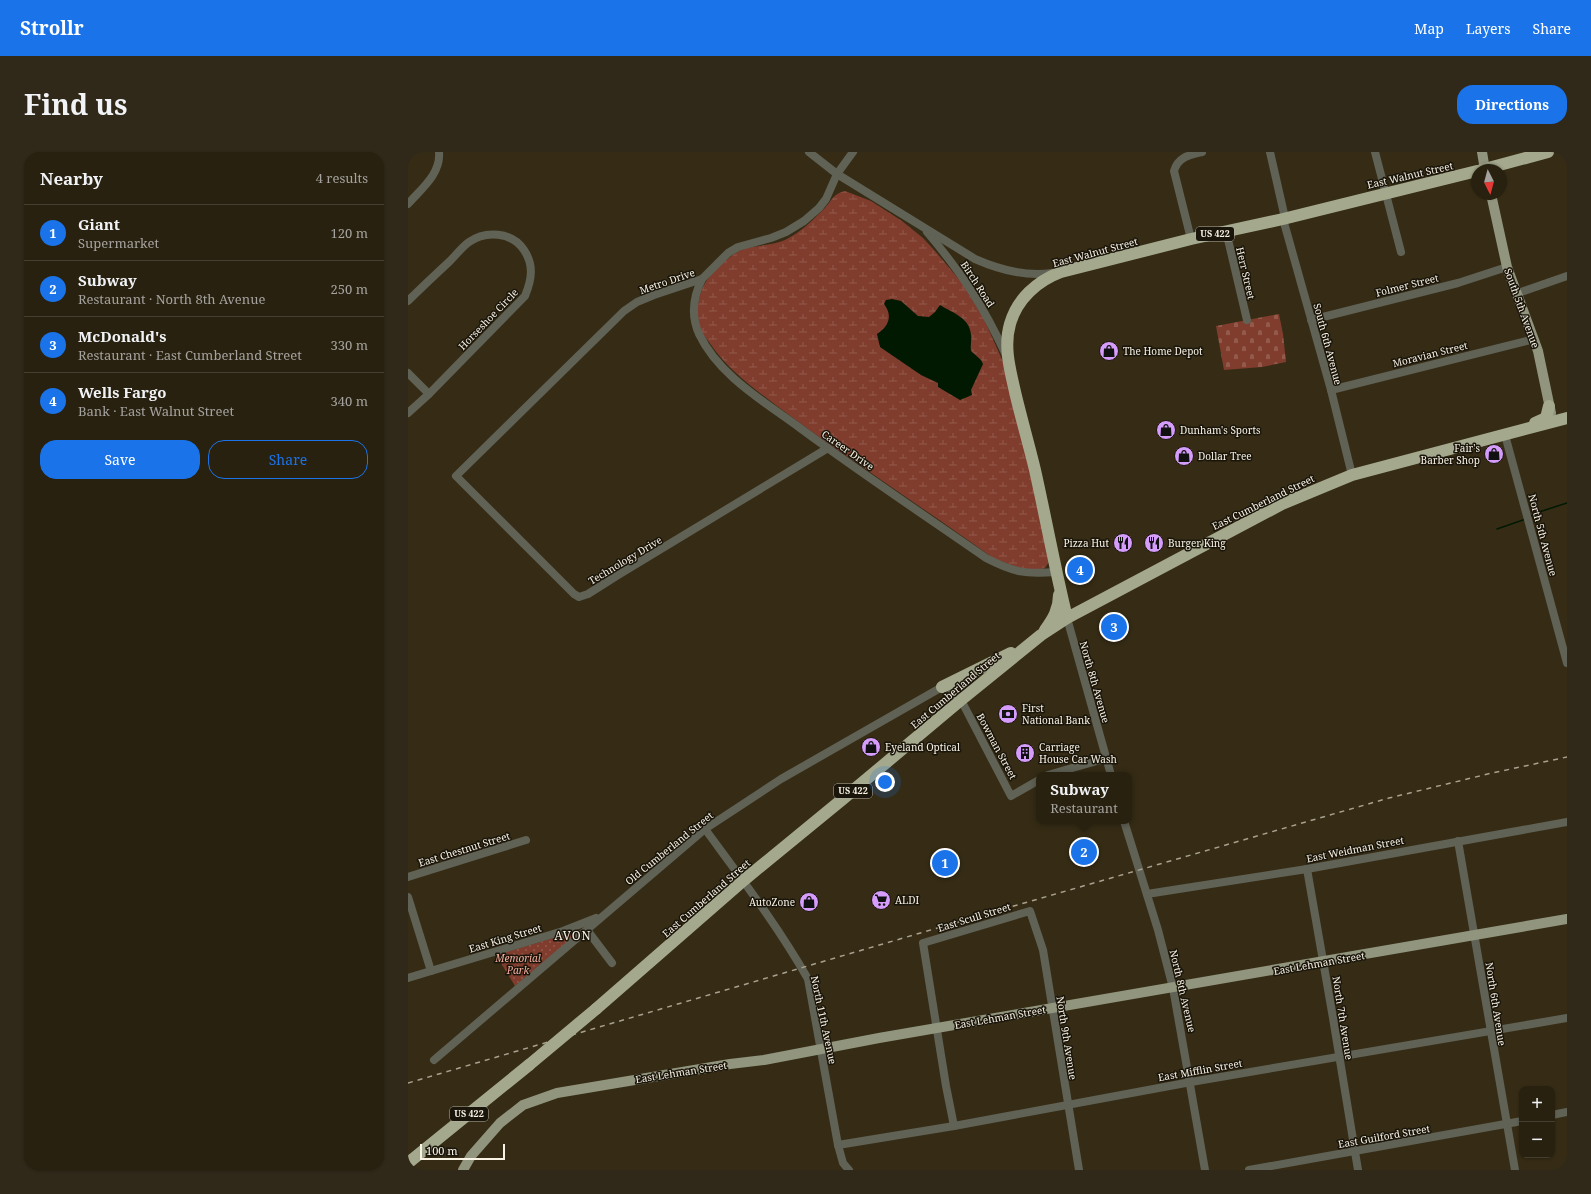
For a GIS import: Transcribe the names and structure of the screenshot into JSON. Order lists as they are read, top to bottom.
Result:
{
  "streets": {
    "highway": ["East Walnut Street", "US 422", "East Cumberland Street"],
    "main road": ["South 5th Avenue", "East Lehman Street"],
    "street": [
      "Herr Street",
      "Metro Drive",
      "Birch Road",
      "Folmer Street",
      "Horseshoe Circle",
      "South 6th Avenue",
      "Moravian Street",
      "Career Drive",
      "North 5th Avenue",
      "Technology Drive",
      "North 8th Avenue",
      "Bowman Street",
      "Old Cumberland Street",
      "East Chestnut Street",
      "East Weidman Street",
      "East Scull Street",
      "East King Street",
      "North 6th Avenue",
      "North 7th Avenue",
      "North 11th Avenue",
      "North 9th Avenue",
      "East Mifflin Street",
      "East Guilford Street"
    ]
  },
  "crossings": [
    ["East Walnut Street", "US 422"],
    ["East Walnut Street", "Herr Street"],
    ["East Walnut Street", "Birch Road"],
    ["East Walnut Street", "South 6th Avenue"],
    ["East Walnut Street", "Career Drive"],
    ["East Walnut Street", "East Cumberland Street"],
    ["East Walnut Street", "North 8th Avenue"],
    ["US 422", "East Cumberland Street"],
    ["Metro Drive", "Birch Road"],
    ["Metro Drive", "Career Drive"],
    ["Metro Drive", "Technology Drive"],
    ["Folmer Street", "South 5th Avenue"],
    ["Folmer Street", "South 6th Avenue"],
    ["South 5th Avenue", "Moravian Street"],
    ["South 5th Avenue", "East Cumberland Street"],
    ["South 6th Avenue", "Moravian Street"],
    ["South 6th Avenue", "East Cumberland Street"],
    ["Career Drive", "Technology Drive"],
    ["East Cumberland Street", "North 5th Avenue"],
    ["East Cumberland Street", "North 8th Avenue"],
    ["East Cumberland Street", "Bowman Street"],
    ["East Cumberland Street", "North 11th Avenue"],
    ["North 8th Avenue", "East Weidman Street"],
    ["North 8th Avenue", "East Lehman Street"],
    ["North 8th Avenue", "East Mifflin Street"],
    ["Old Cumberland Street", "East King Street"],
    ["Old Cumberland Street", "North 11th Avenue"],
    ["East Weidman Street", "North 6th Avenue"],
    ["East Weidman Street", "North 7th Avenue"],
    ["East Scull Street", "East Lehman Street"],
    ["East Scull Street", "North 9th Avenue"],
    ["East Lehman Street", "North 6th Avenue"],
    ["East Lehman Street", "North 7th Avenue"],
    ["East Lehman Street", "North 11th Avenue"],
    ["East Lehman Street", "North 9th Avenue"],
    ["North 6th Avenue", "East Mifflin Street"],
    ["North 6th Avenue", "East Guilford Street"],
    ["North 7th Avenue", "East Mifflin Street"],
    ["North 7th Avenue", "East Guilford Street"],
    ["North 11th Avenue", "East Mifflin Street"],
    ["North 9th Avenue", "East Mifflin Street"]
  ],
  "districts": ["AVON"],
  "parks": ["Memorial Park"],
  "places": {
    "shop": [
      "The Home Depot",
      "Dunham's Sports",
      "Fair's Barber Shop",
      "Dollar Tree",
      "Eyeland Optical",
      "AutoZone"
    ],
    "restaurant": ["Pizza Hut", "Burger King"],
    "bank": ["First National Bank"],
    "building": ["Carriage House Car Wash"],
    "supermarket": ["ALDI"]
  },
  "scale_bar": "100 m",
  "north": "bottom",
  "page": {
    "header": "Strollr",
    "nav": ["Map", "Layers", "Share"],
    "title": "Find us",
    "buttons": [
      "Directions",
      ["Save", "Share"]
    ],
    "heading": ["Nearby", "4 results"],
    "list": [
      {
        "mark": "1",
        "name": "Giant",
        "note": "Supermarket",
        "value": "120 m"
      },
      {
        "mark": "2",
        "name": "Subway",
        "note": "Restaurant · North 8th Avenue",
        "value": "250 m"
      },
      {
        "mark": "3",
        "name": "McDonald's",
        "note": "Restaurant · East Cumberland Street",
        "value": "330 m"
      },
      {
        "mark": "4",
        "name": "Wells Fargo",
        "note": "Bank · East Walnut Street",
        "value": "340 m"
      }
    ],
    "pins": [
      "4",
      "3",
      "2",
      "1"
    ],
    "popup": ["Subway", "Restaurant"],
    "map_buttons": ["+", "−"],
    "scale": "100 m"
  }
}
